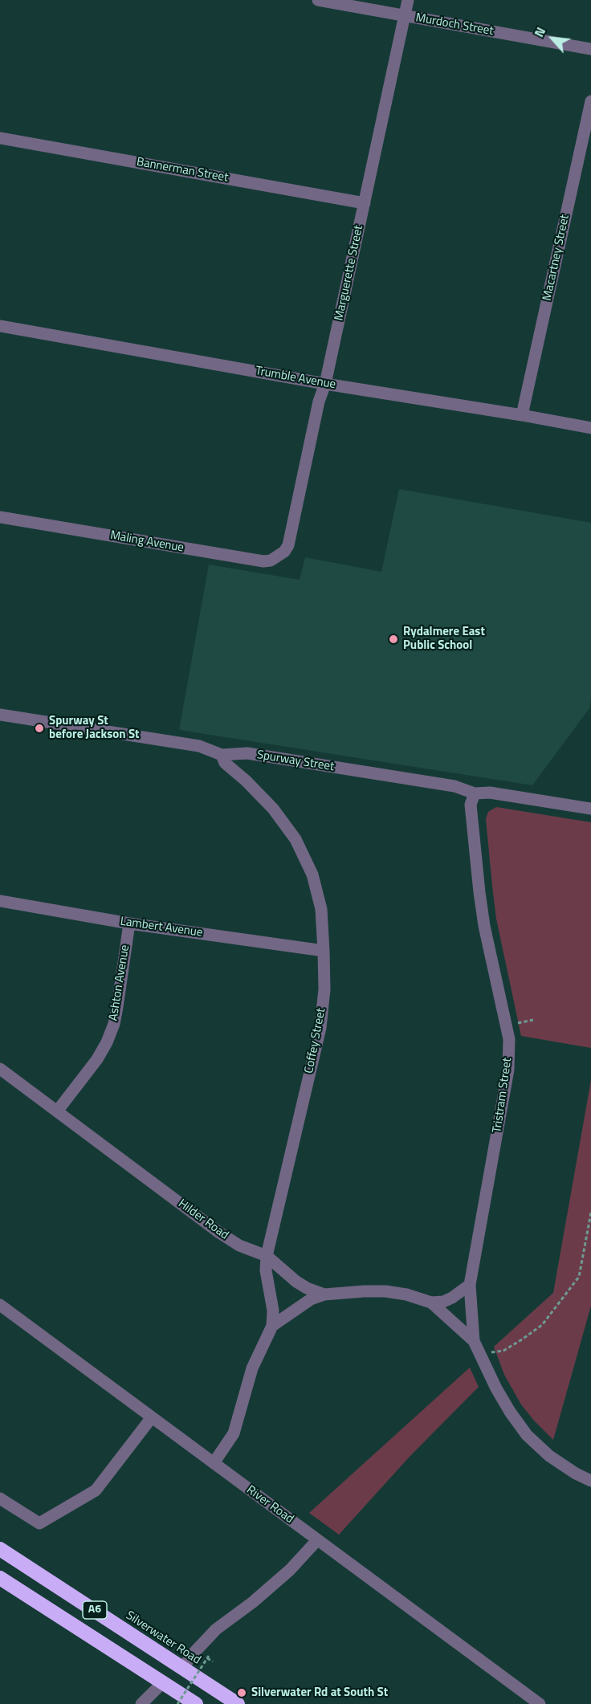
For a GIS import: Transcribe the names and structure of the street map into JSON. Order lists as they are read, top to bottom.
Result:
{
  "streets": {
    "highway": ["A6", "Silverwater Road"],
    "street": [
      "Murdoch Street",
      "Bannerman Street",
      "Macartney Street",
      "Marguerette Street",
      "Trumble Avenue",
      "Maling Avenue",
      "Spurway Street",
      "Lambert Avenue",
      "Ashton Avenue",
      "Coffey Street",
      "Tristram Street",
      "Hilder Road",
      "River Road"
    ]
  },
  "crossings": [
    ["Murdoch Street", "Marguerette Street"],
    ["Bannerman Street", "Marguerette Street"],
    ["Macartney Street", "Trumble Avenue"],
    ["Marguerette Street", "Trumble Avenue"],
    ["Marguerette Street", "Maling Avenue"],
    ["Spurway Street", "Coffey Street"],
    ["Spurway Street", "Tristram Street"],
    ["Lambert Avenue", "Ashton Avenue"],
    ["Lambert Avenue", "Coffey Street"],
    ["Ashton Avenue", "Hilder Road"],
    ["Coffey Street", "Hilder Road"],
    ["Coffey Street", "River Road"],
    ["Tristram Street", "Hilder Road"]
  ],
  "places": ["Rydalmere East Public School", "Spurway St before Jackson St", "Silverwater Rd at South St"],
  "north": "top left"
}
